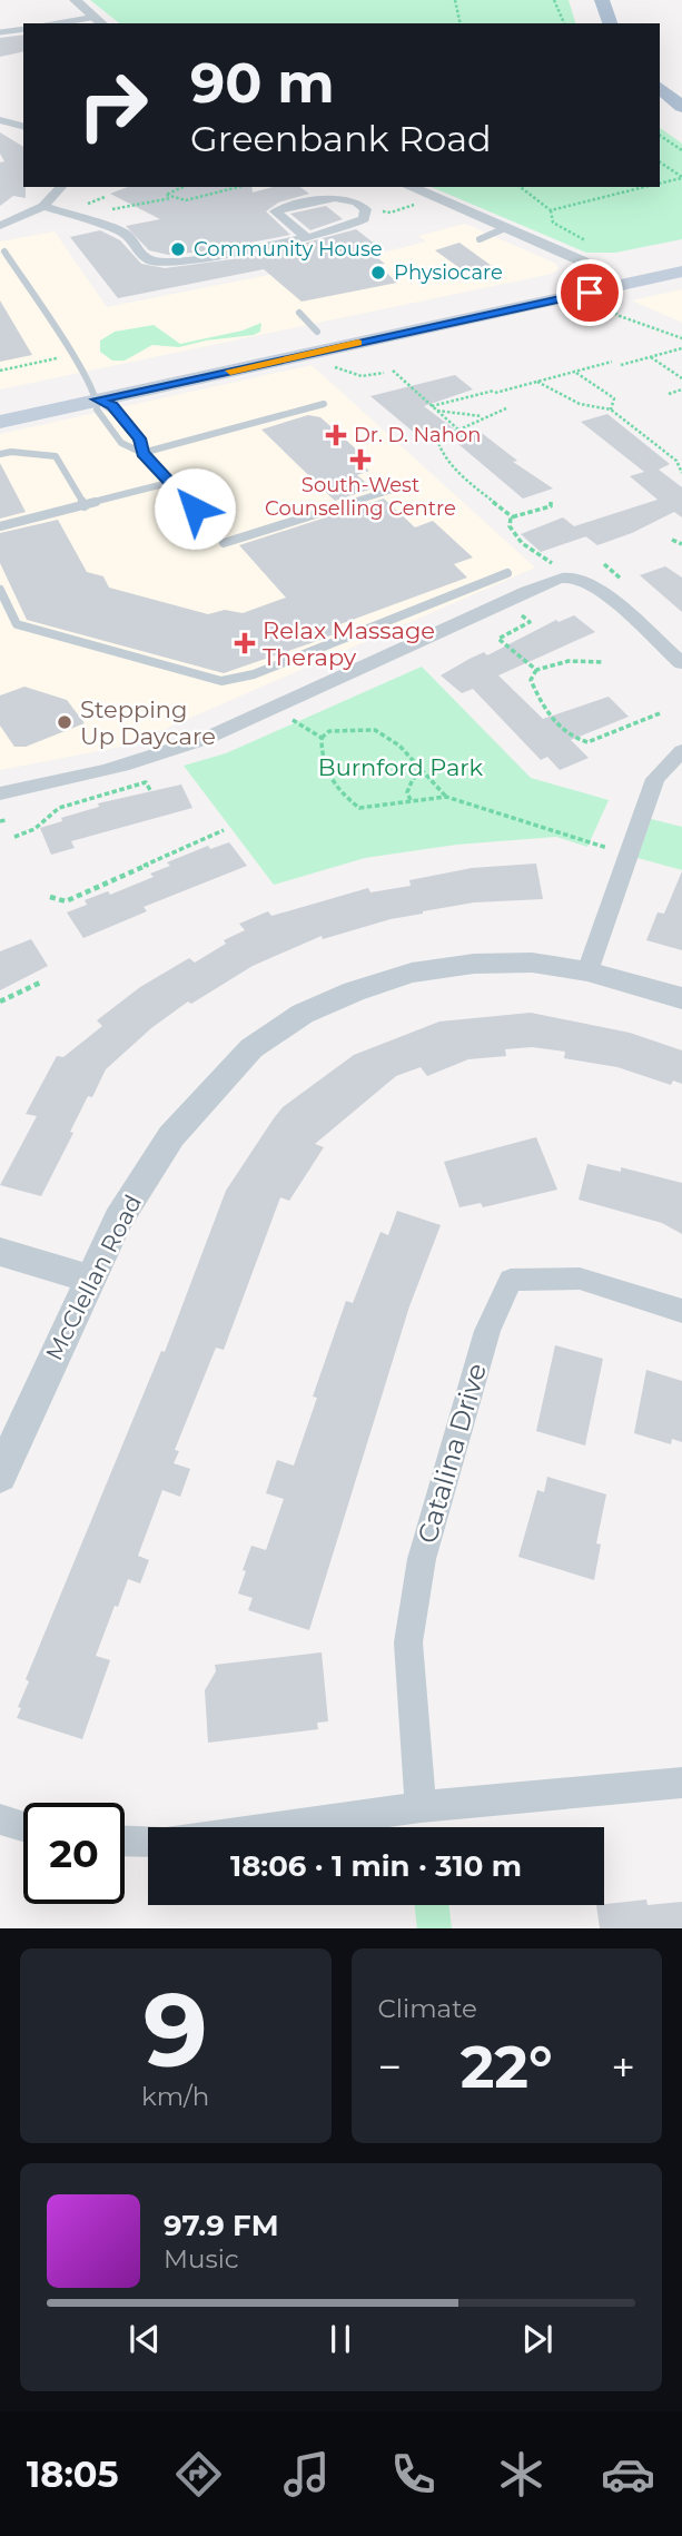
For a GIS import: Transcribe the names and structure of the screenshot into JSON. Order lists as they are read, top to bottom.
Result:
{
  "streets": {
    "street": ["McClellan Road", "Catalina Drive"]
  },
  "parks": ["Burnford Park"],
  "places": {
    "other": ["Community House", "Physiocare", "Stepping Up Daycare"],
    "health": ["Dr. D. Nahon", "South-West Counselling Centre", "Relax Massage Therapy"]
  },
  "page": {
    "turn": ["90 m", "Greenbank Road"],
    "limit": "20",
    "trip": "18:06 · 1 min · 310 m",
    "tile": [
      ["9", "km/h"],
      "Climate"
    ],
    "heat": ["−", "22°", "+"],
    "song": ["97.9 FM", "Music"],
    "tabs": "18:05"
  }
}
